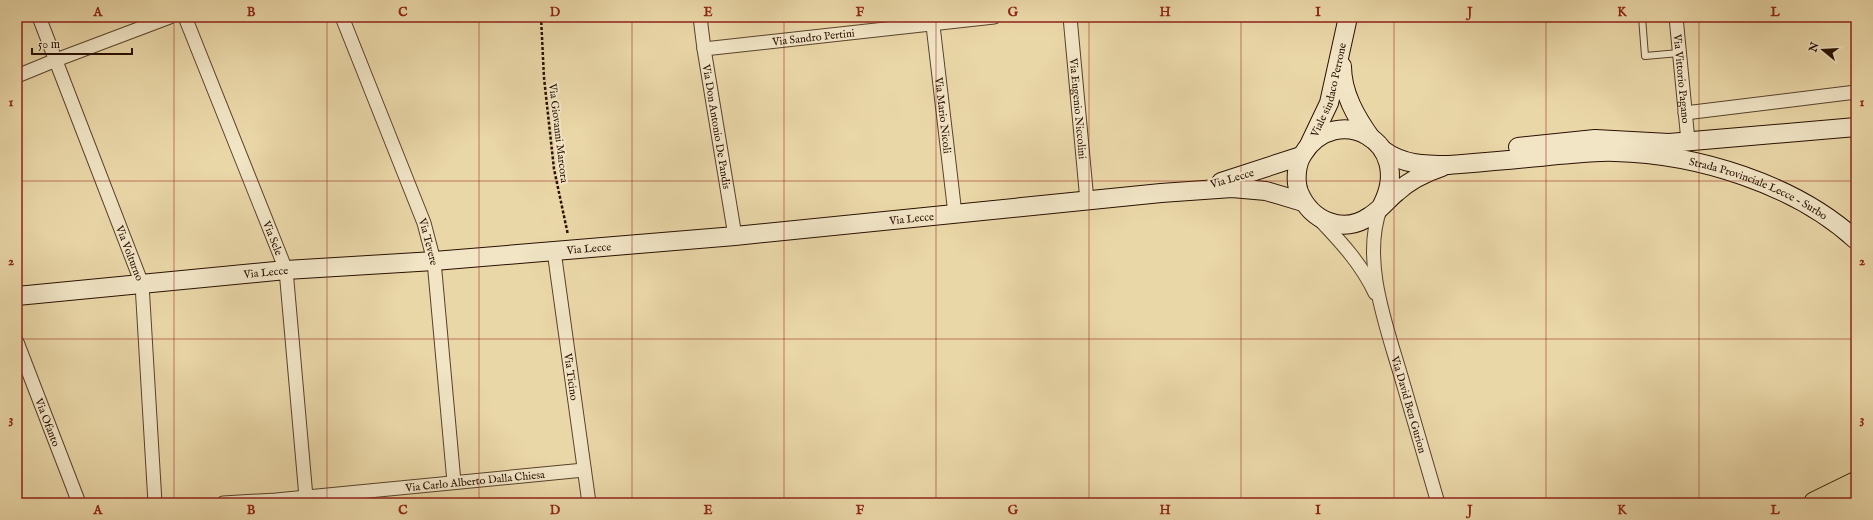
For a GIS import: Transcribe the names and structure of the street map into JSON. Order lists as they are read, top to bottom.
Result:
{
  "streets": {
    "street": [
      "Via Sandro Pertini",
      "Via Vittorio Pagano",
      "Viale sindaco Perrone",
      "Via Eugenio Niccolini",
      "Via Mario Nicoli",
      "Via Don Antonio De Pandis",
      "Via Lecce",
      "Strada Provinciale Lecce - Surbo",
      "Via Sele",
      "Via Tevere",
      "Via Volturno",
      "Via Ticino",
      "Via David Ben Gurion",
      "Via Ofanto",
      "Via Carlo Alberto Dalla Chiesa"
    ],
    "path": ["Via Giovanni Marcora"]
  },
  "crossings": [
    ["Via Sandro Pertini", "Via Mario Nicoli"],
    ["Via Sandro Pertini", "Via Don Antonio De Pandis"],
    ["Viale sindaco Perrone", "Via Lecce"],
    ["Viale sindaco Perrone", "Via David Ben Gurion"],
    ["Via Eugenio Niccolini", "Via Lecce"],
    ["Via Mario Nicoli", "Via Lecce"],
    ["Via Don Antonio De Pandis", "Via Lecce"],
    ["Via Giovanni Marcora", "Via Lecce"],
    ["Via Lecce", "Via Sele"],
    ["Via Lecce", "Via Tevere"],
    ["Via Lecce", "Via Volturno"],
    ["Via Lecce", "Via Ticino"],
    ["Via Lecce", "Via David Ben Gurion"],
    ["Via Sele", "Via Carlo Alberto Dalla Chiesa"],
    ["Via Tevere", "Via Carlo Alberto Dalla Chiesa"],
    ["Via Ticino", "Via Carlo Alberto Dalla Chiesa"]
  ],
  "scale_bar": "50 m",
  "north": "left",
  "grid": {
    "columns": [
      "A",
      "B",
      "C",
      "D",
      "E",
      "F",
      "G",
      "H",
      "I",
      "J",
      "K",
      "L"
    ],
    "rows": ["1", "2", "3"]
  }
}
